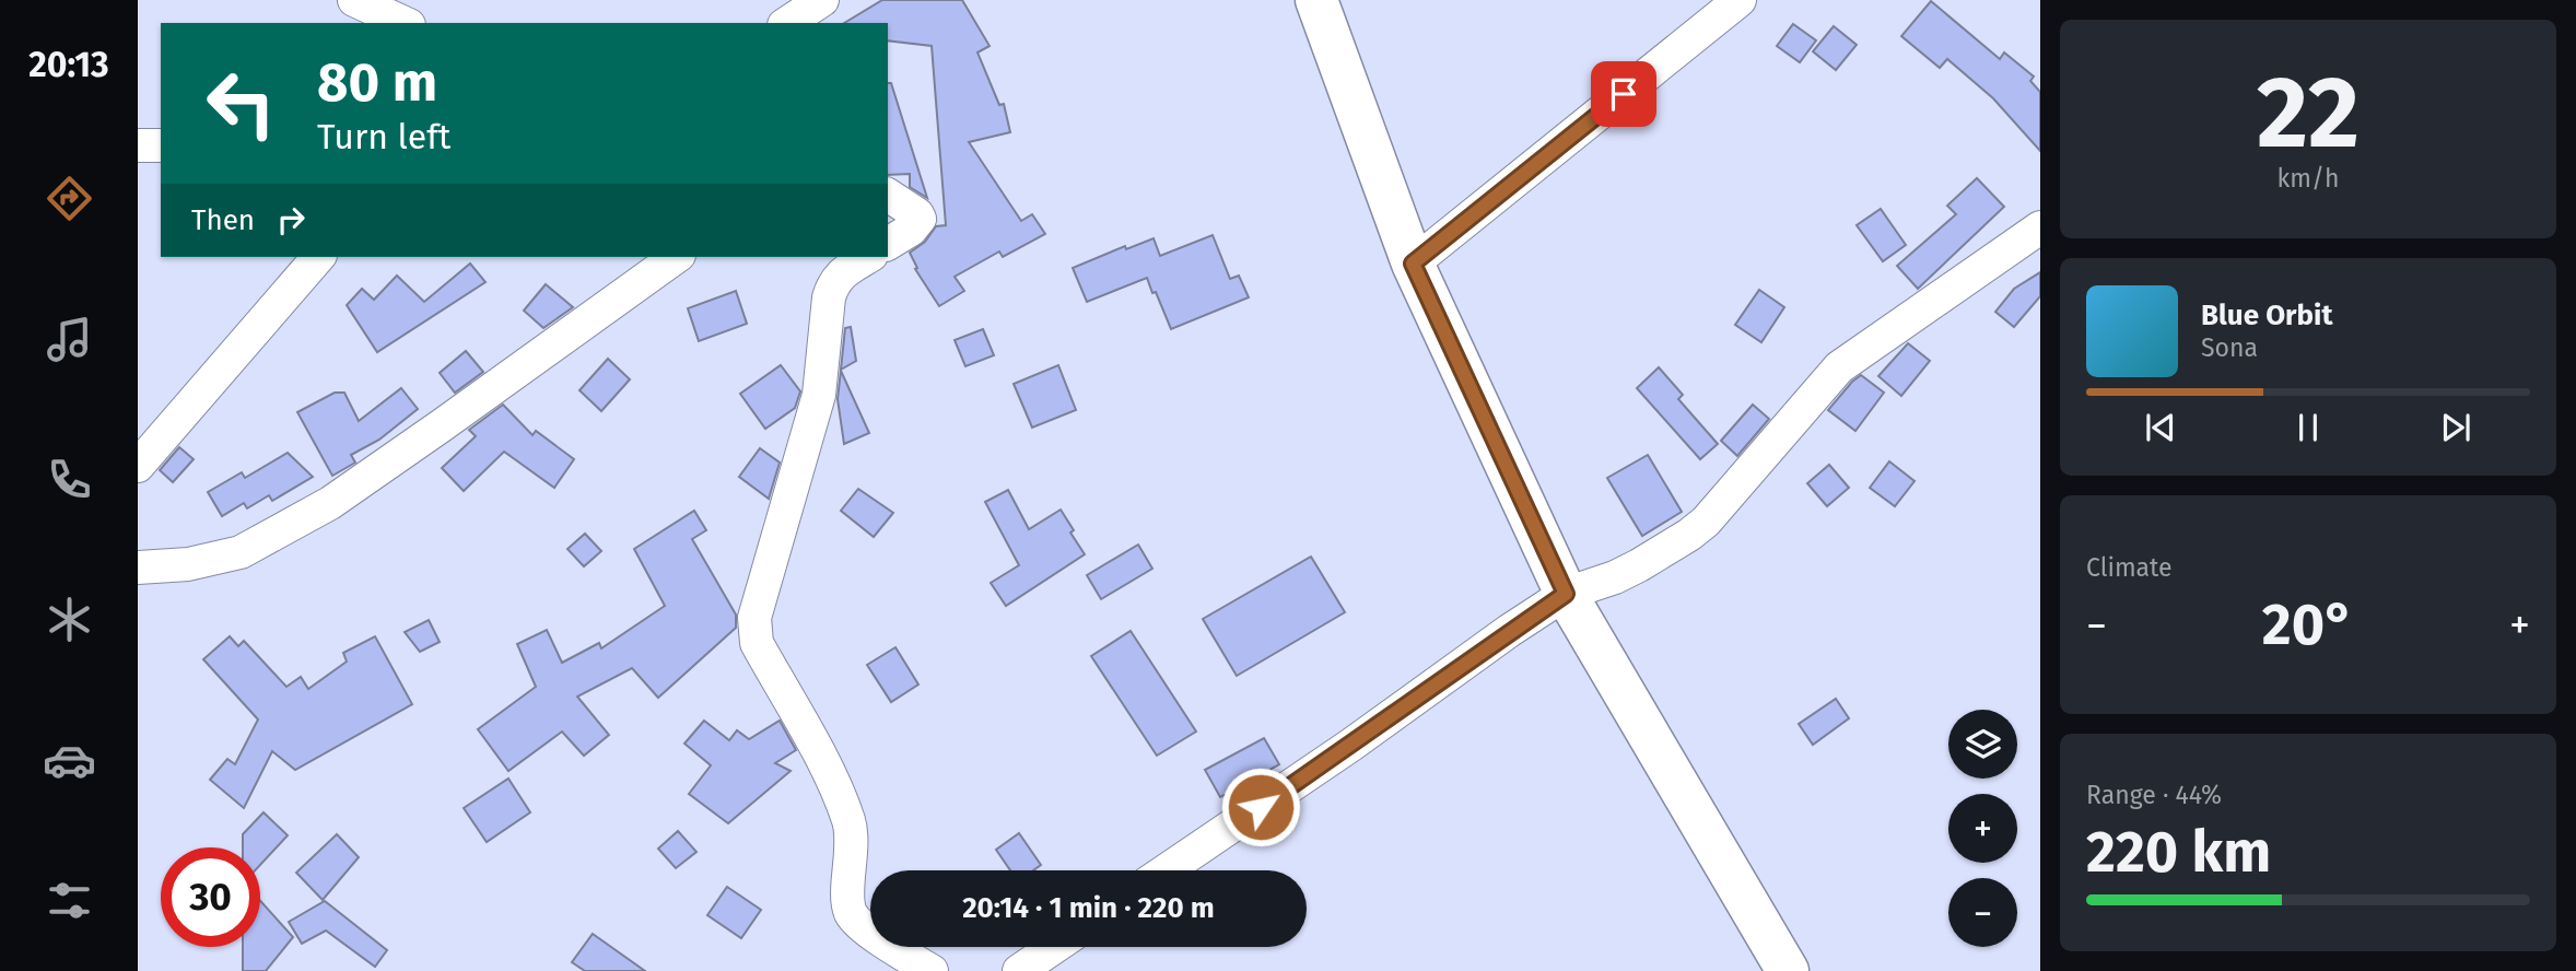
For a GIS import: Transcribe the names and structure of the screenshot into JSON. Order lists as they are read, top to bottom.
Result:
{
  "page": {
    "tabs": "20:13",
    "tile": [
      ["22", "km/h"],
      "Climate",
      ["Range · 44%", "220 km"]
    ],
    "turn": ["80 m", "Turn left"],
    "then": "Then",
    "song": ["Blue Orbit", "Sona"],
    "heat": ["−", "20°", "+"],
    "map_buttons": ["+", "−"],
    "limit": "30",
    "trip": "20:14 · 1 min · 220 m"
  }
}
